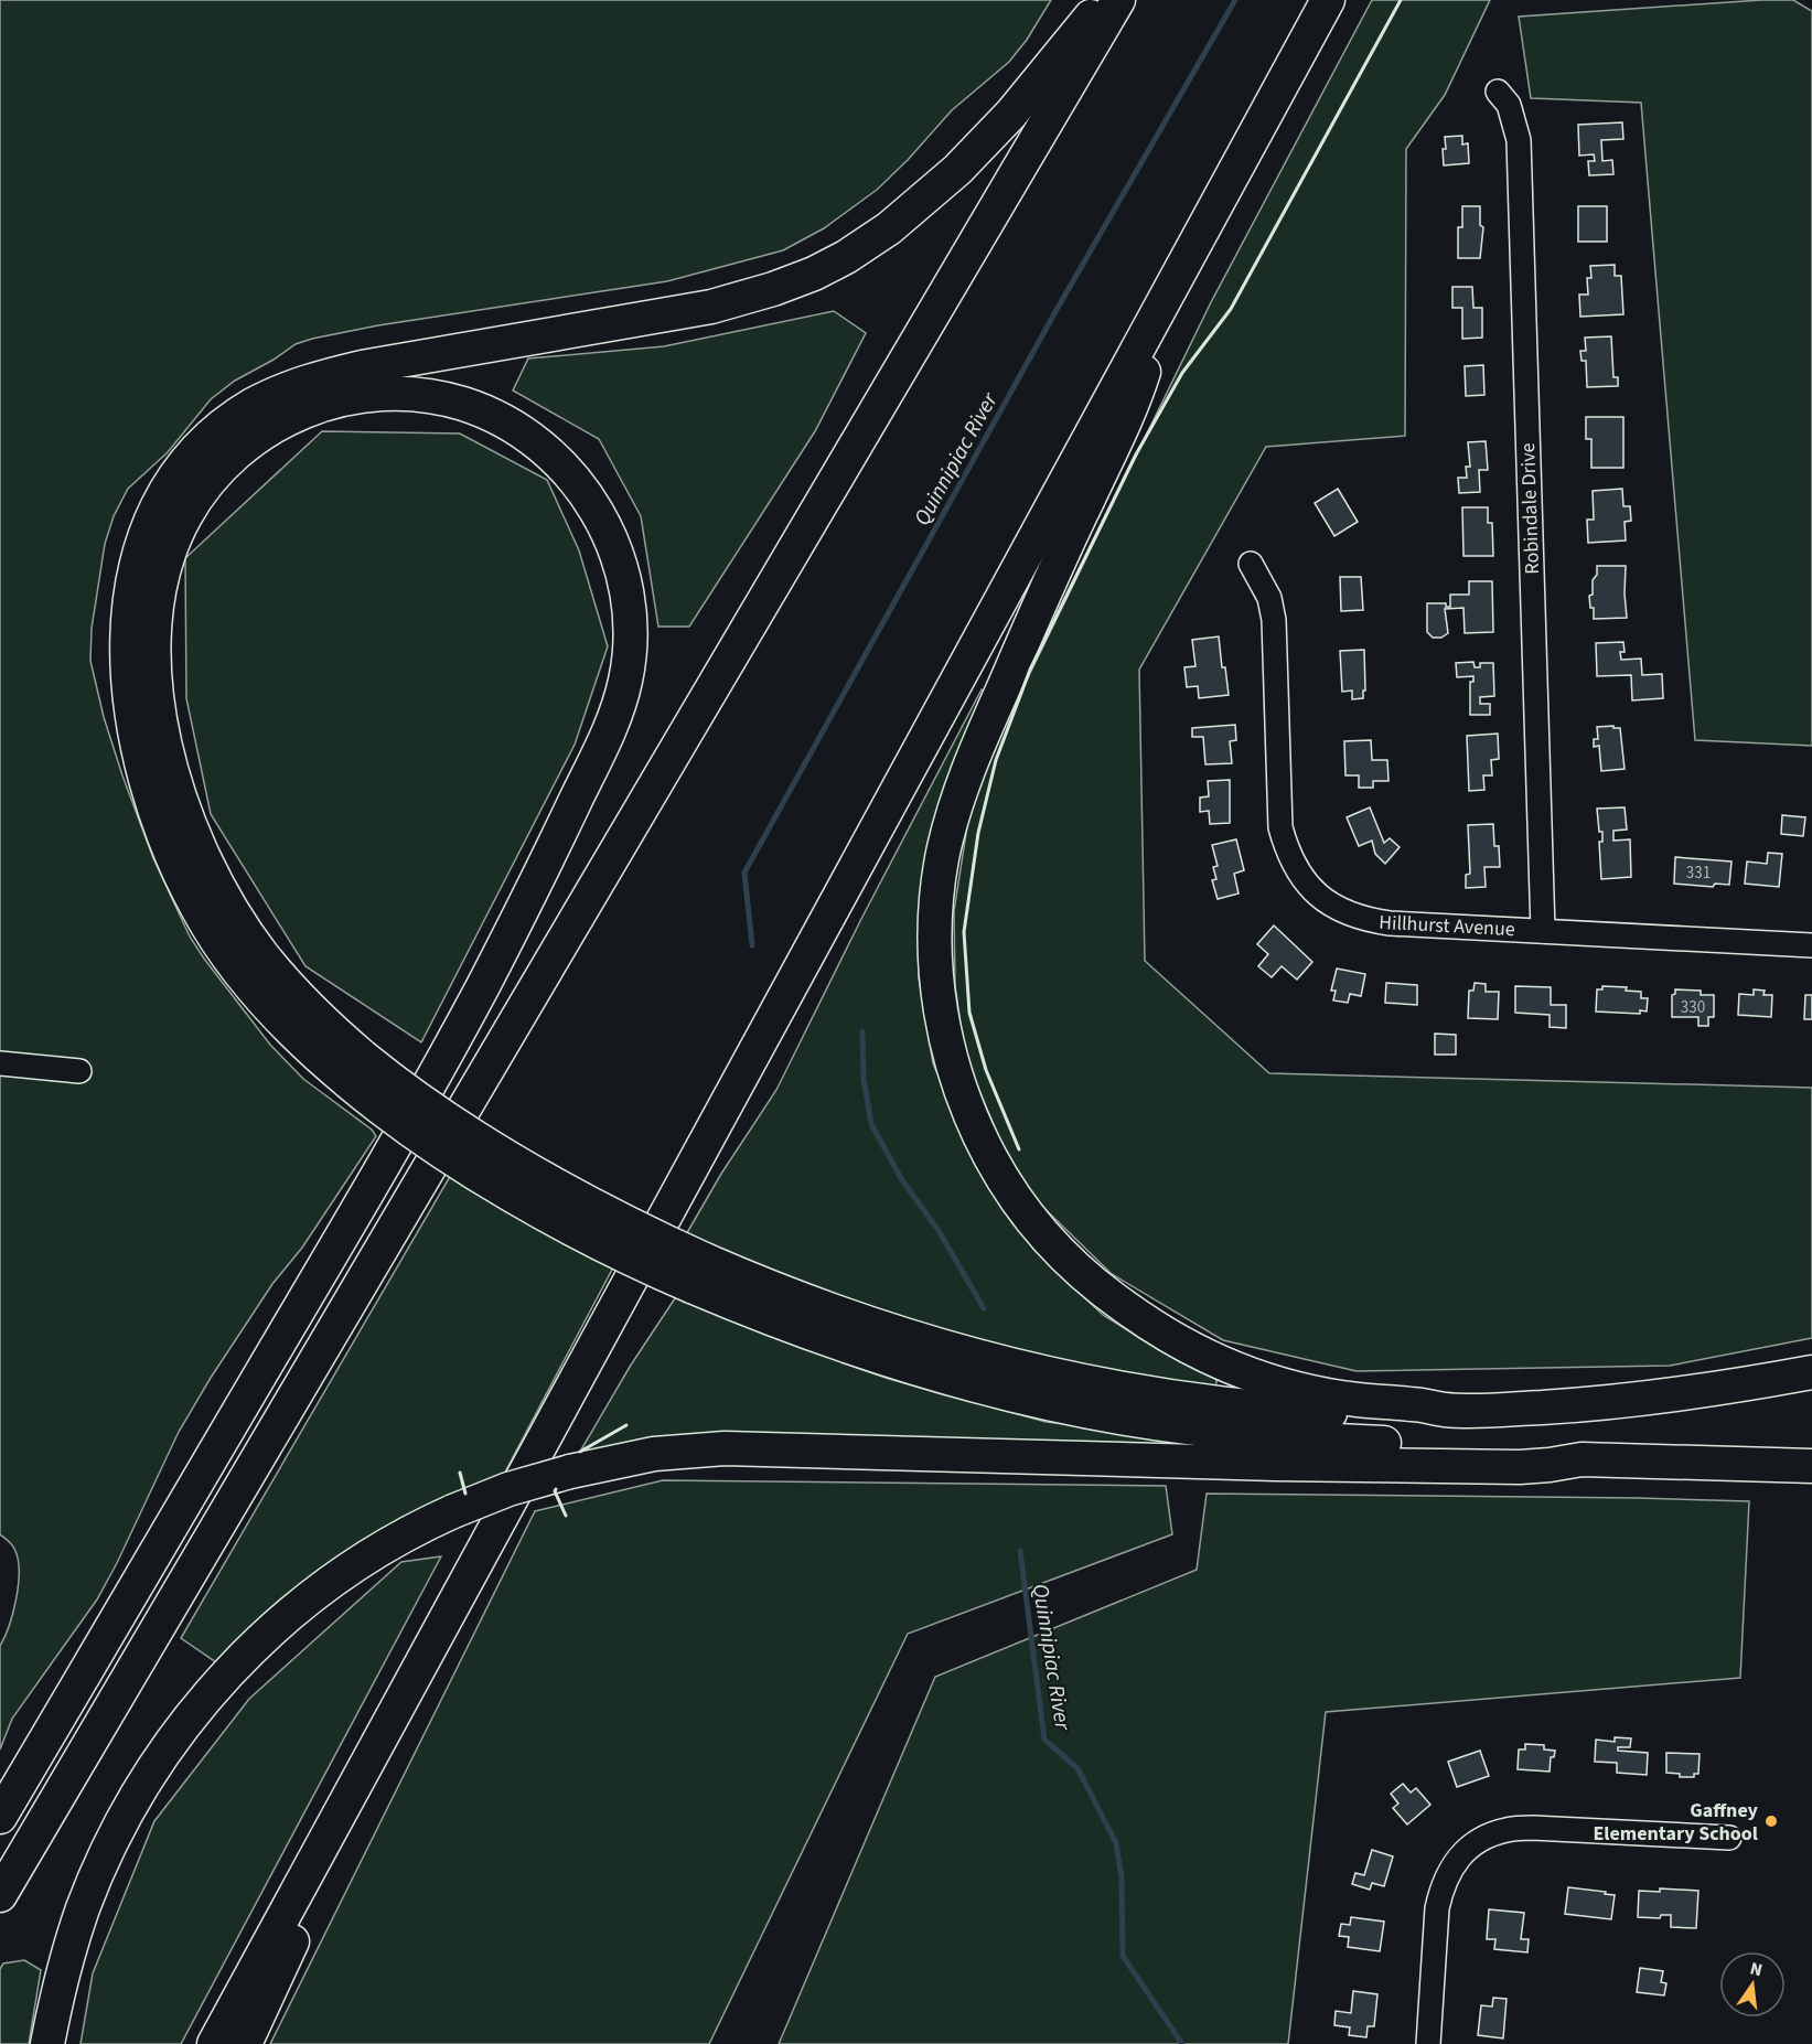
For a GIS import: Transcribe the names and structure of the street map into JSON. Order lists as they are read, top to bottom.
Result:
{
  "streets": {
    "street": ["Robindale Drive", "Hillhurst Avenue"]
  },
  "crossings": [
    ["Robindale Drive", "Hillhurst Avenue"]
  ],
  "water": ["Quinnipiac River"],
  "places": ["Gaffney Elementary School"],
  "house_numbers": ["331", "330"],
  "north": "top"
}
